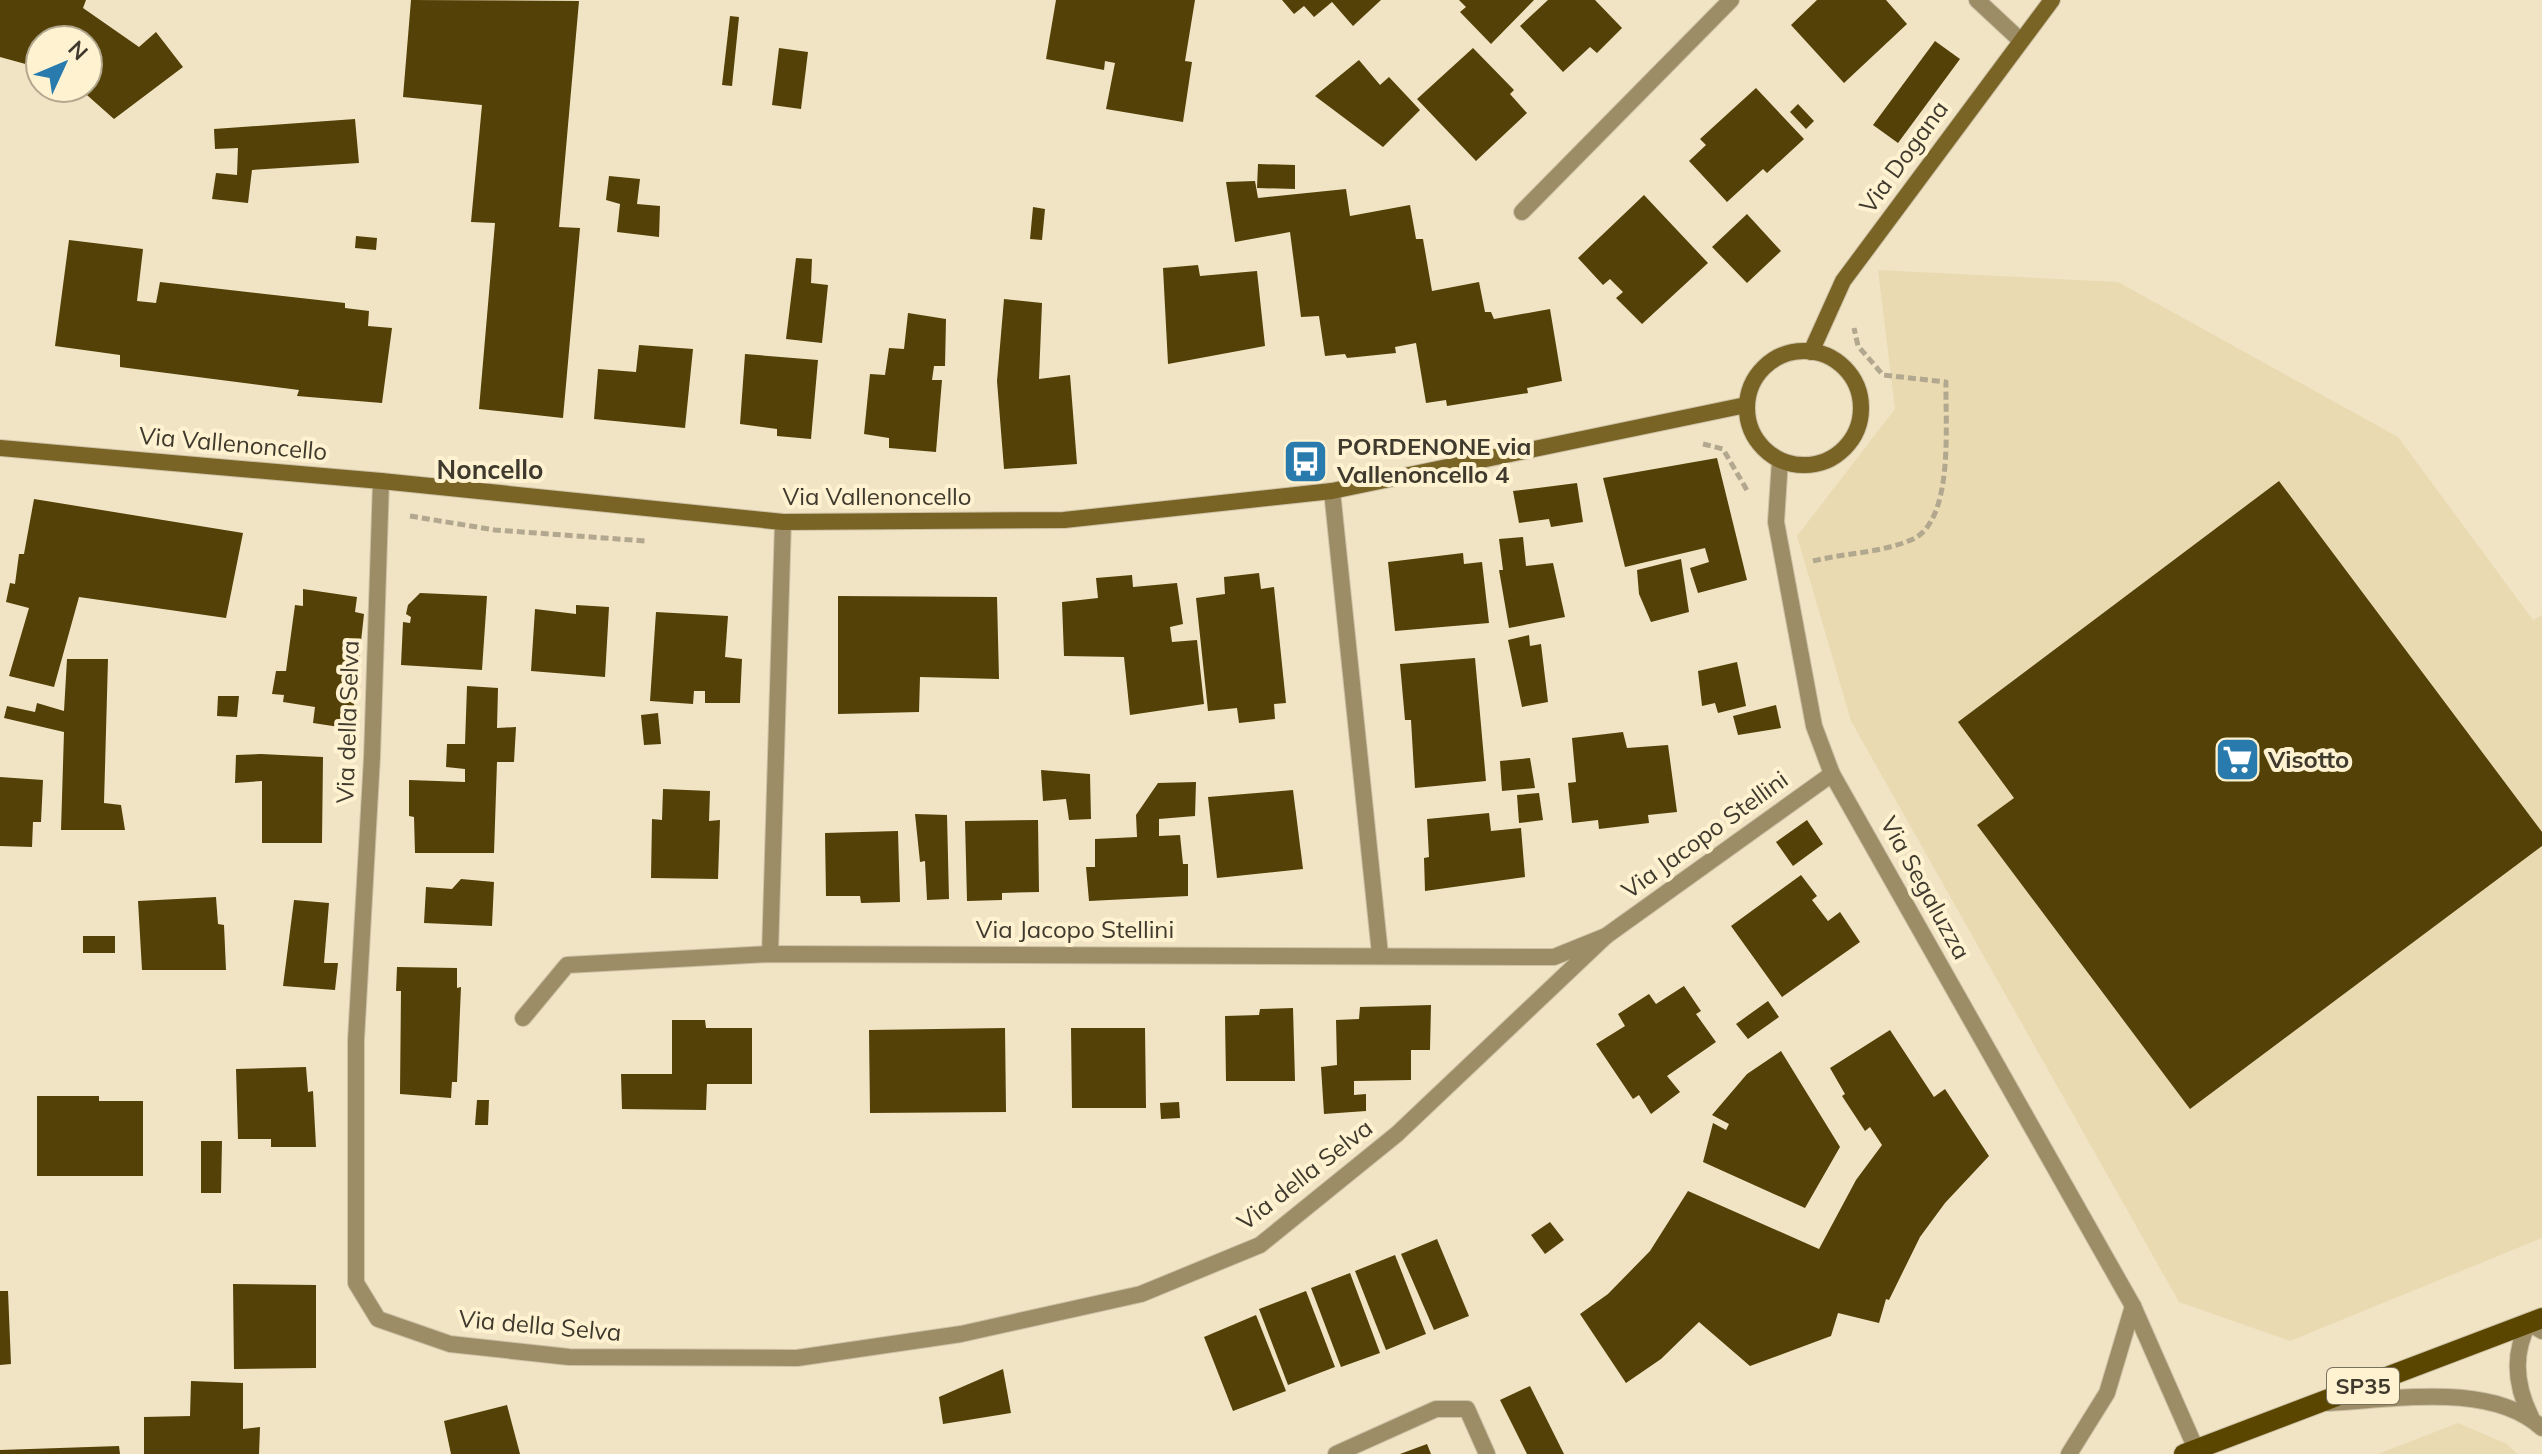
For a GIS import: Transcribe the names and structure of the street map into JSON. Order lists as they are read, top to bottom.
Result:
{
  "streets": {
    "main road": ["SP35"],
    "street": [
      "Via Dogana",
      "Via Vallenoncello",
      "Via della Selva",
      "Via Jacopo Stellini",
      "Via Segaluzza"
    ]
  },
  "crossings": [
    ["Via Dogana", "Via Vallenoncello"],
    ["Via Dogana", "Via Segaluzza"],
    ["Via Vallenoncello", "Via della Selva"],
    ["Via Vallenoncello", "Via Segaluzza"],
    ["Via della Selva", "Via Jacopo Stellini"],
    ["Via Jacopo Stellini", "Via Segaluzza"],
    ["Via Segaluzza", "SP35"]
  ],
  "districts": ["Noncello"],
  "places": {
    "bus stop": ["PORDENONE via Vallenoncello 4"],
    "supermarket": ["Visotto"]
  },
  "north": "top right"
}
